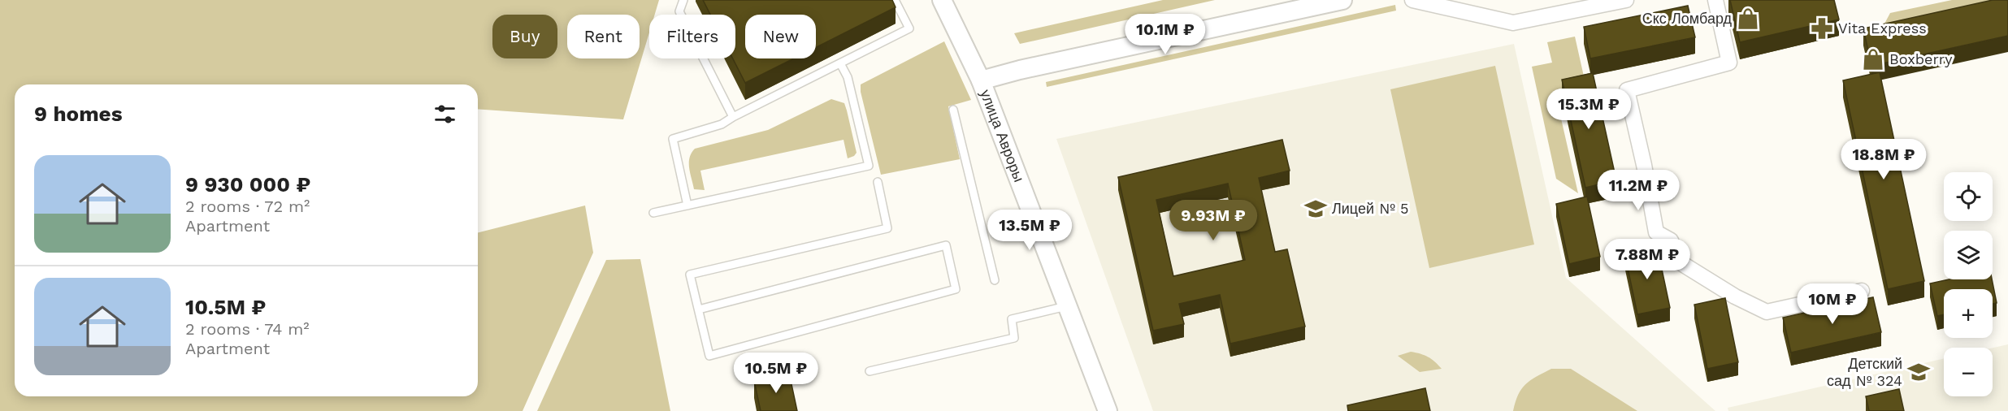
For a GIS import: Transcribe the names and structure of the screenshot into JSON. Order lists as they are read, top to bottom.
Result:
{
  "streets": {
    "street": ["улица Авроры"]
  },
  "places": {
    "shop": ["Скс Ломбард", "Boxberry"],
    "pharmacy": ["Vita Express"],
    "school or university": ["Лицей № 5", "Детский сад № 324"]
  },
  "page": {
    "price": [
      "10.1M ₽",
      "15.3M ₽",
      "18.8M ₽",
      "11.2M ₽",
      "9.93M ₽",
      "13.5M ₽",
      "7.88M ₽",
      "10M ₽",
      "10.5M ₽"
    ],
    "chip": [
      "Buy",
      "Rent",
      "Filters",
      "New"
    ],
    "heading": "9 homes",
    "list": [
      {
        "name": "9 930 000 ₽",
        "note": "2 rooms · 72 m² · Apartment"
      },
      {
        "name": "10.5M ₽",
        "note": "2 rooms · 74 m² · Apartment"
      }
    ],
    "map_buttons": ["+", "−"]
  }
}
